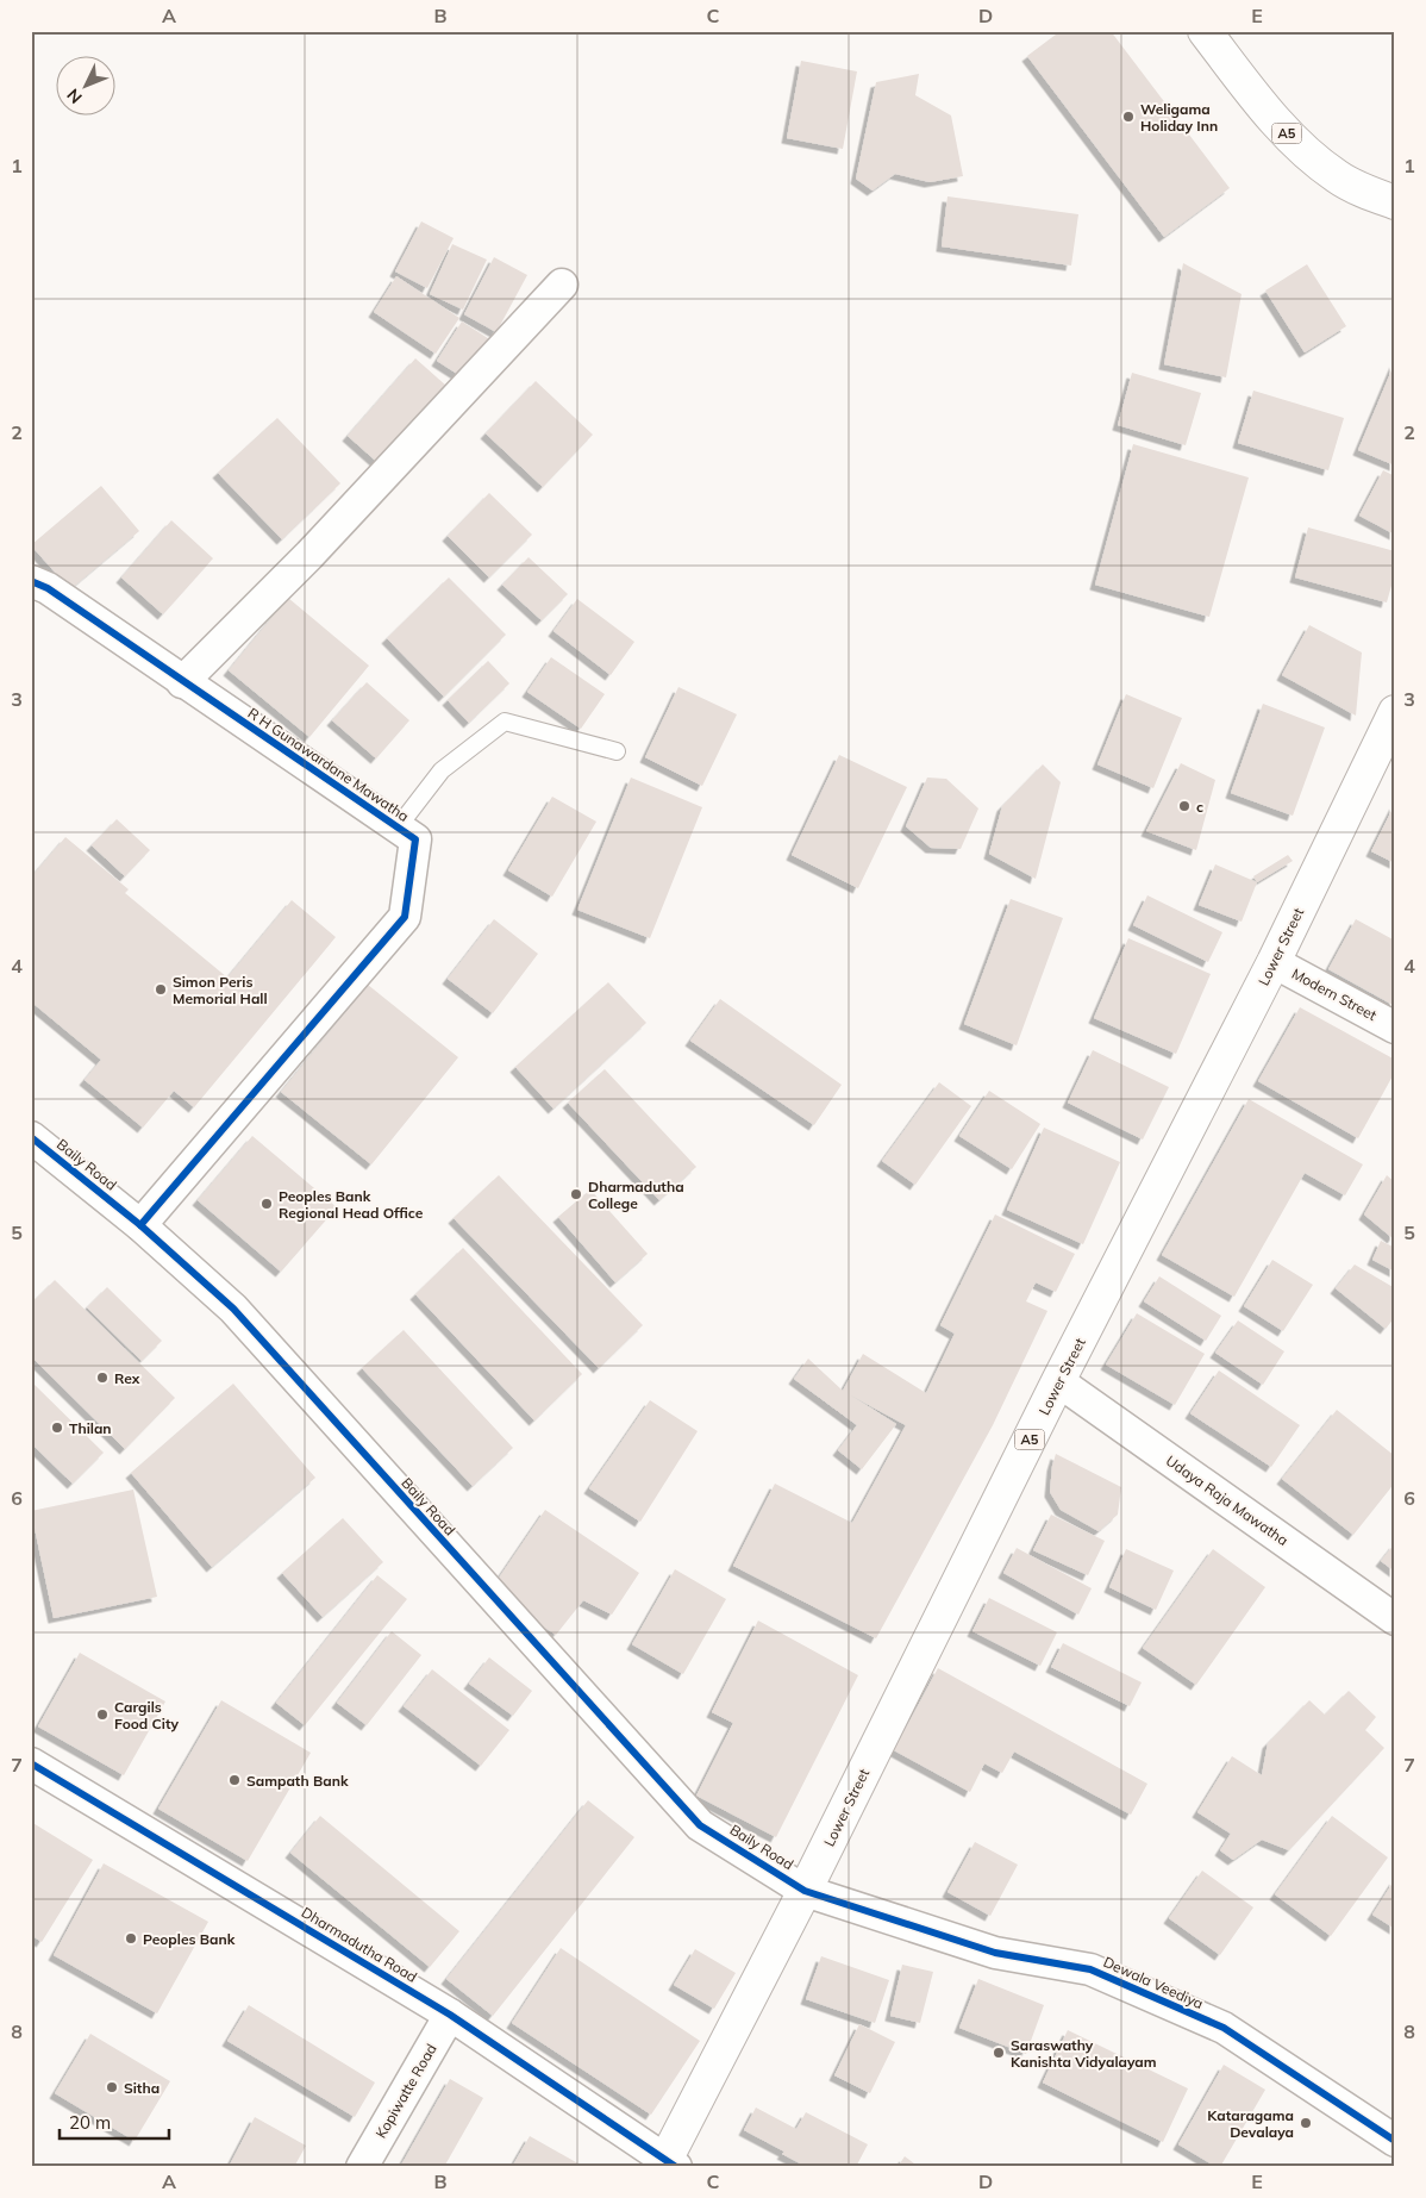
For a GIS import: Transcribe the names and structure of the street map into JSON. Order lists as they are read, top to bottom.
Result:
{
  "streets": {
    "highway": ["A5", "Lower Street"],
    "street": [
      "R H Gunawardane Mawatha",
      "Modern Street",
      "Baily Road",
      "Udaya Raja Mawatha",
      "Dharmadutha Road",
      "Dewala Veediya",
      "Kopiwatte Road"
    ]
  },
  "crossings": [
    ["R H Gunawardane Mawatha", "Baily Road"],
    ["Lower Street", "Modern Street"],
    ["Lower Street", "Baily Road"],
    ["Lower Street", "Udaya Raja Mawatha"],
    ["Lower Street", "Dharmadutha Road"],
    ["Lower Street", "Dewala Veediya"],
    ["Baily Road", "Dewala Veediya"],
    ["Dharmadutha Road", "Kopiwatte Road"]
  ],
  "places": [
    "Weligama Holiday Inn",
    "c",
    "Simon Peris Memorial Hall",
    "Dharmadutha College",
    "Peoples Bank Regional Head Office",
    "Rex",
    "Thilan",
    "Cargils Food City",
    "Sampath Bank",
    "Peoples Bank",
    "Saraswathy Kanishta Vidyalayam",
    "Sitha",
    "Kataragama Devalaya"
  ],
  "scale_bar": "20 m",
  "north": "bottom left",
  "grid": {
    "columns": [
      "A",
      "B",
      "C",
      "D",
      "E"
    ],
    "rows": [
      "1",
      "2",
      "3",
      "4",
      "5",
      "6",
      "7",
      "8"
    ]
  }
}
